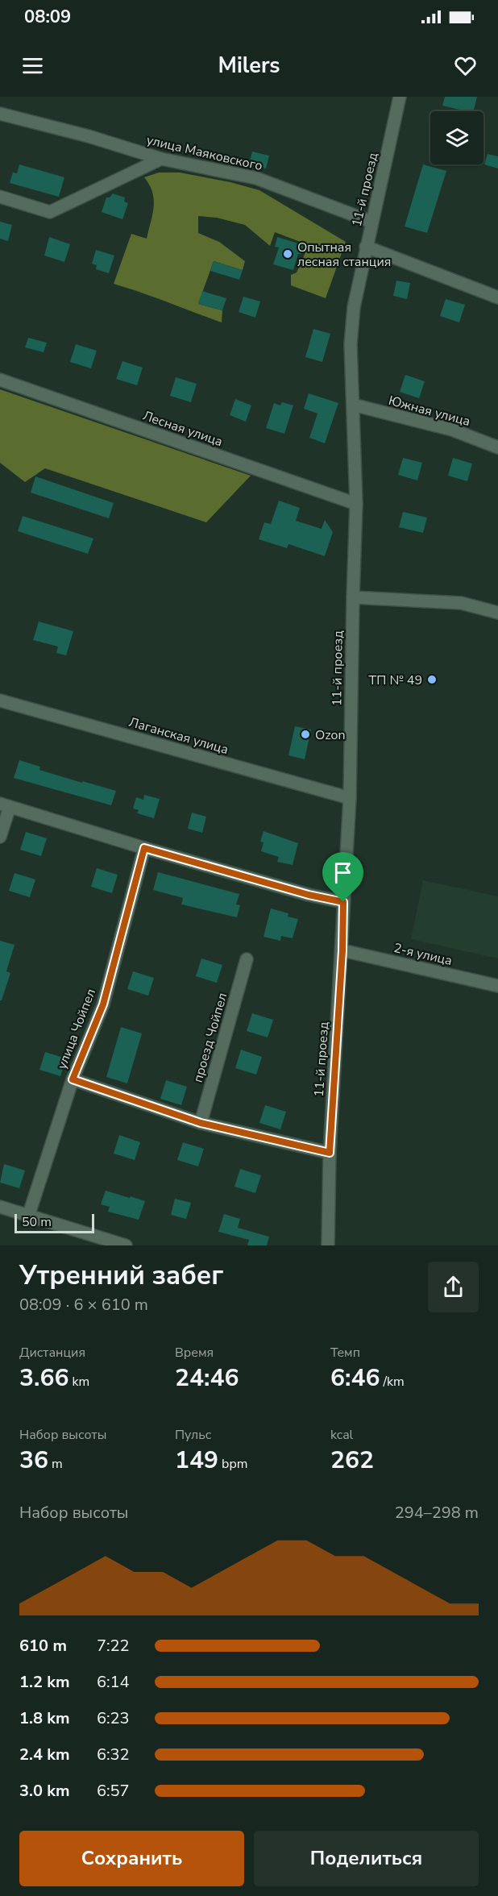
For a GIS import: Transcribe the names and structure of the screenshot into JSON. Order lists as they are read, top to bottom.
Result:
{
  "streets": {
    "street": [
      "улица Маяковского",
      "11-й проезд",
      "Южная улица",
      "Лесная улица",
      "Лаганская улица",
      "2-я улица",
      "улица Чойпел",
      "проезд Чойпел"
    ]
  },
  "crossings": [
    ["улица Маяковского", "11-й проезд"],
    ["11-й проезд", "Южная улица"],
    ["11-й проезд", "Лесная улица"],
    ["11-й проезд", "Лаганская улица"],
    ["11-й проезд", "2-я улица"]
  ],
  "places": ["Опытная лесная станция", "ТП № 49", "Ozon"],
  "scale_bar": "50 m",
  "page": {
    "status": "08:09",
    "header": "Milers",
    "scale": "50 m",
    "heading": ["Утренний забег", "08:09 · 6 × 610 m"],
    "stats": [
      ["Дистанция", "3.66 km"],
      ["Время", "24:46"],
      ["Темп", "6:46 /km"],
      ["Набор высоты", "36 m"],
      ["Пульс", "149 bpm"],
      ["kcal", "262"]
    ],
    "chart": ["Набор высоты", "294–298 m"],
    "list": [
      {
        "name": "610 m",
        "note": "7:22"
      },
      {
        "name": "1.2 km",
        "note": "6:14"
      },
      {
        "name": "1.8 km",
        "note": "6:23"
      },
      {
        "name": "2.4 km",
        "note": "6:32"
      },
      {
        "name": "3.0 km",
        "note": "6:57"
      }
    ],
    "buttons": ["Сохранить", "Поделиться"]
  }
}
